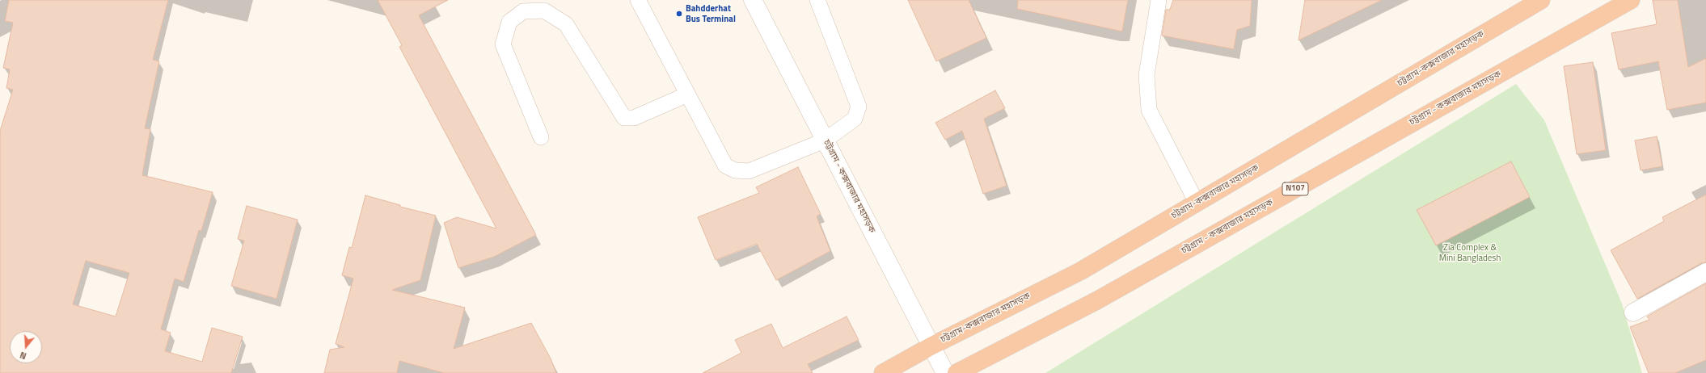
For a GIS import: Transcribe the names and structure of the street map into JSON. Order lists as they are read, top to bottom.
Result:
{
  "streets": {
    "highway": ["চট্টগ্রাম-কক্সবাজার মহাসড়ক", "চট্টগ্রাম - কক্সবাজার মহাসড়ক", "N107"]
  },
  "crossings": [
    ["চট্টগ্রাম-কক্সবাজার মহাসড়ক", "চট্টগ্রাম - কক্সবাজার মহাসড়ক"]
  ],
  "parks": ["Zia Complex & Mini Bangladesh"],
  "places": ["Bahdderhat Bus Terminal"],
  "north": "bottom"
}
